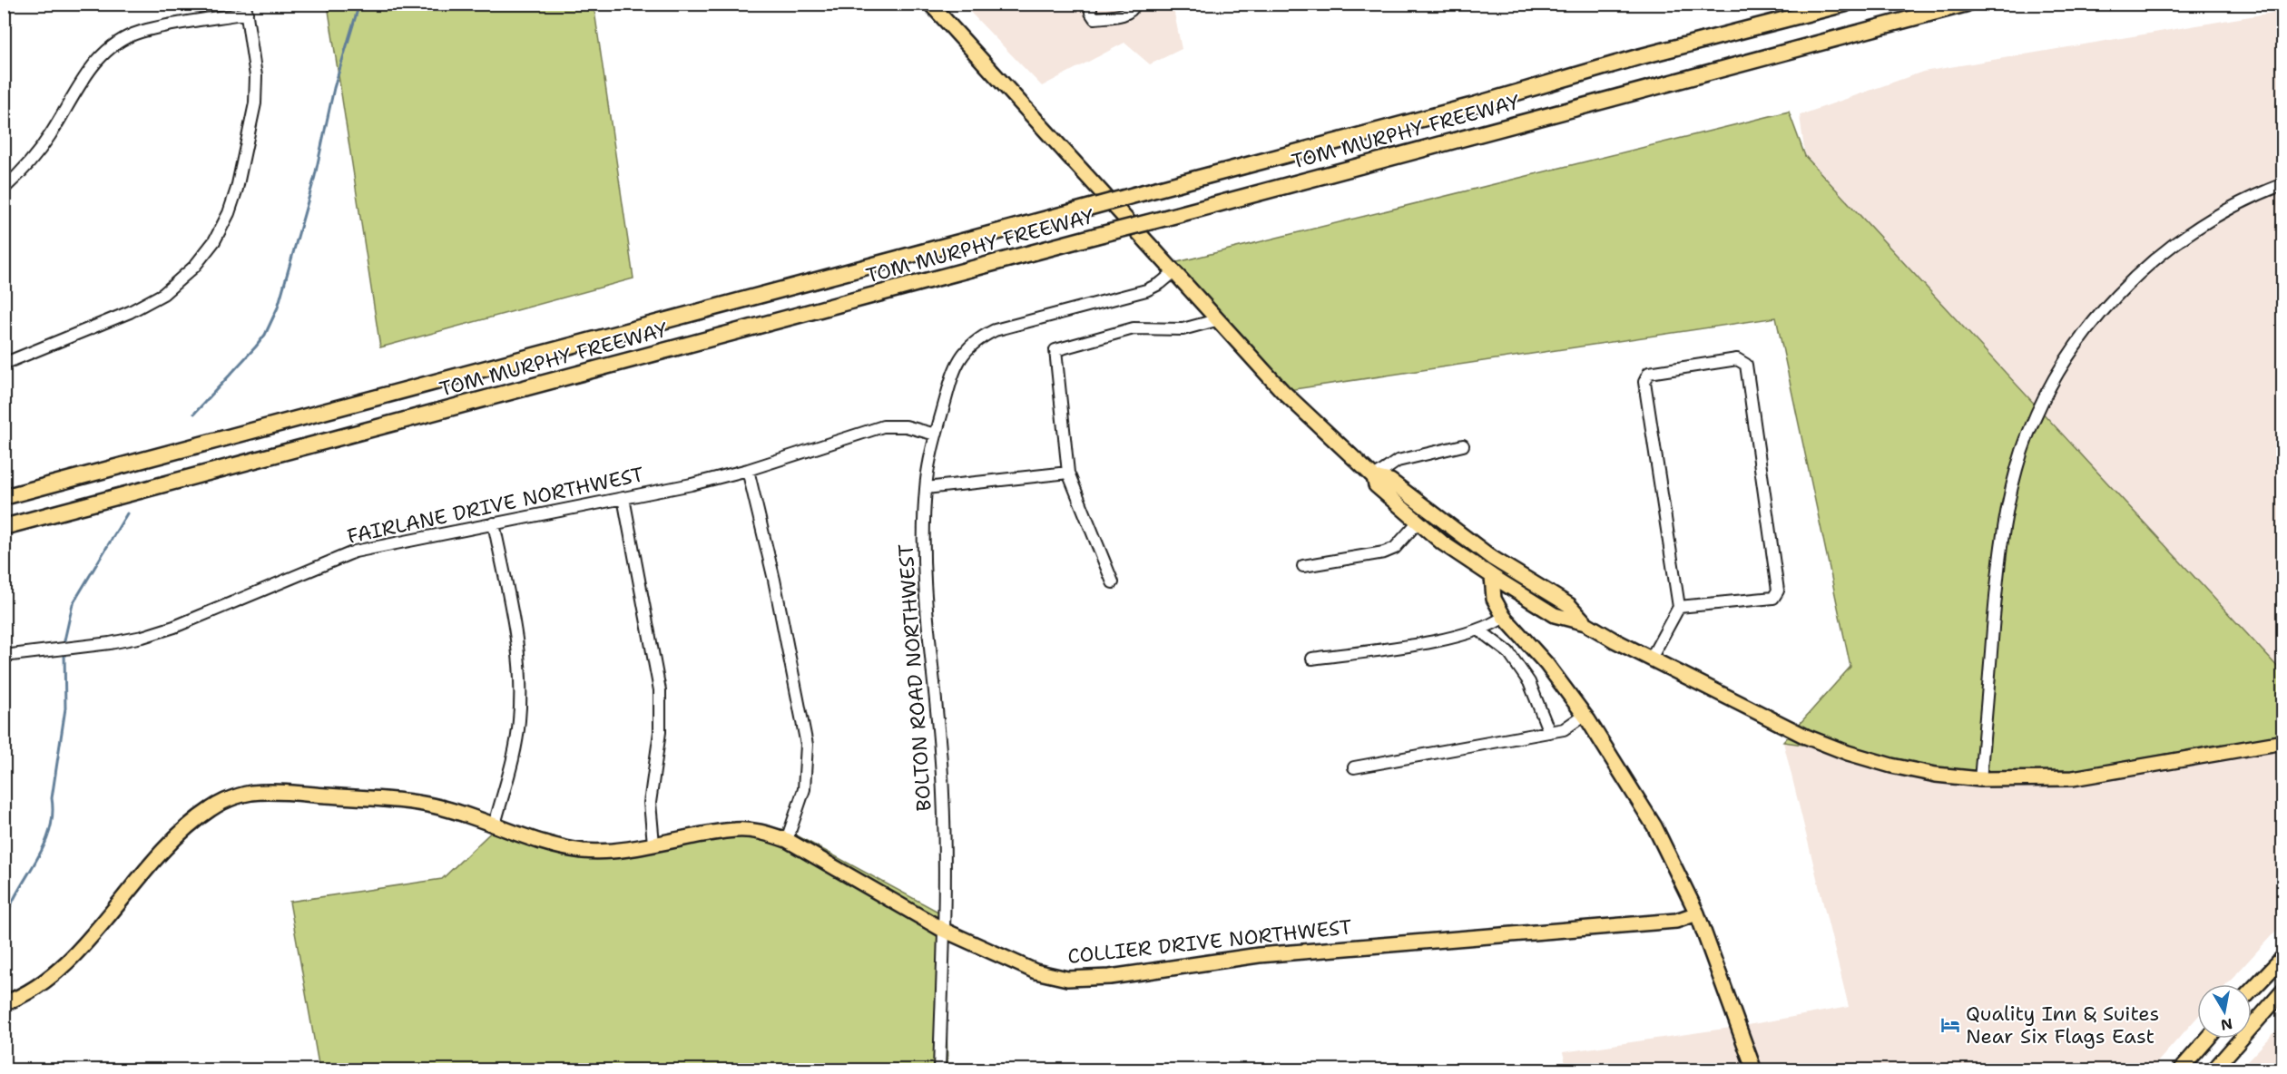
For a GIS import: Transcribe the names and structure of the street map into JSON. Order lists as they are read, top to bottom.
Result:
{
  "streets": {
    "highway": ["TOM MURPHY FREEWAY"],
    "main road": ["COLLIER DRIVE NORTHWEST"],
    "street": ["FAIRLANE DRIVE NORTHWEST", "BOLTON ROAD NORTHWEST"]
  },
  "crossings": [
    ["FAIRLANE DRIVE NORTHWEST", "BOLTON ROAD NORTHWEST"],
    ["BOLTON ROAD NORTHWEST", "COLLIER DRIVE NORTHWEST"]
  ],
  "places": {
    "hotel": ["Quality Inn & Suites Near Six Flags East"]
  },
  "north": "bottom"
}
